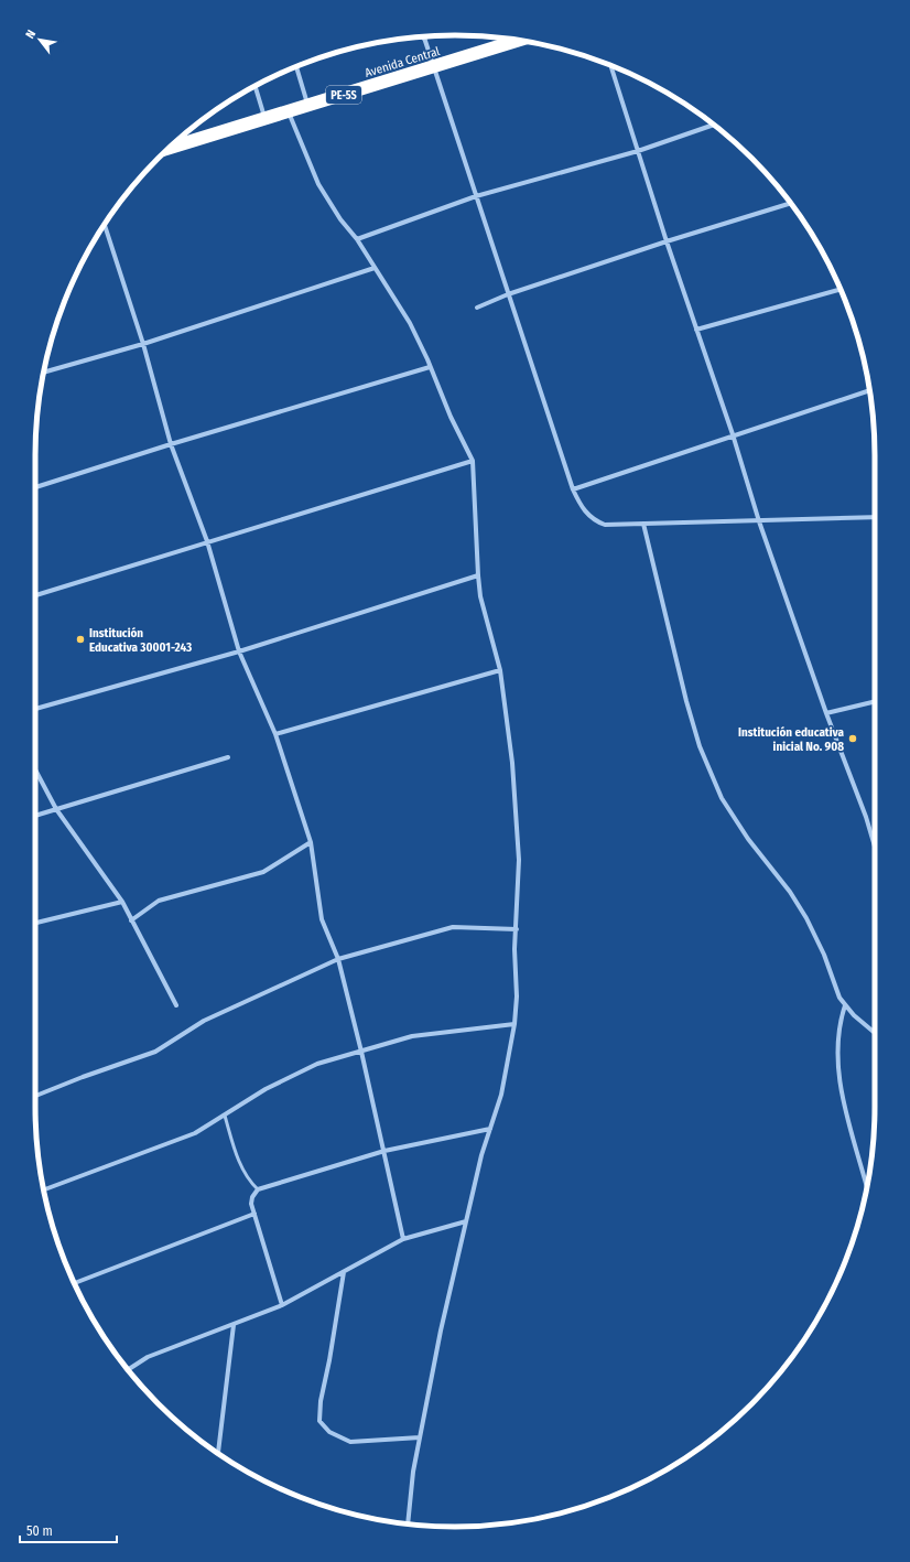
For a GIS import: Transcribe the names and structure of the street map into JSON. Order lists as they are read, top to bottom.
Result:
{
  "streets": {
    "highway": ["Avenida Central", "PE-5S"]
  },
  "places": ["Institución Educativa 30001-243", "Institución educativa inicial No. 908"],
  "scale_bar": "50 m",
  "north": "top left"
}
